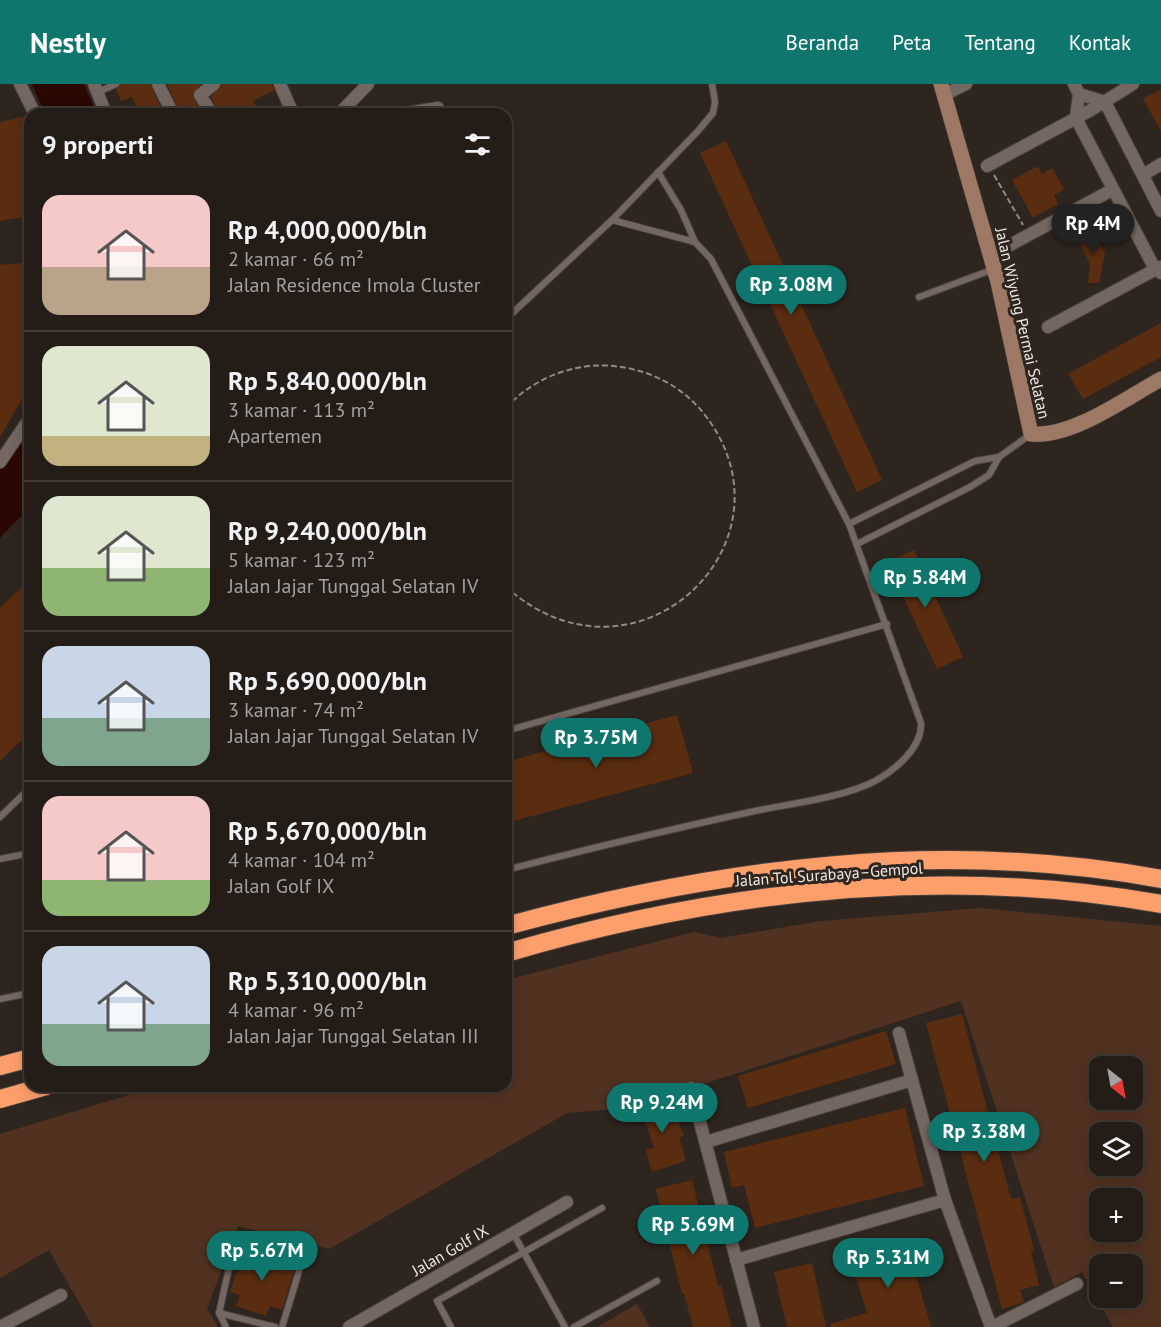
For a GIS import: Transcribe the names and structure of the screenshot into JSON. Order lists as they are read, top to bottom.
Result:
{
  "streets": {
    "highway": ["Jalan Tol Surabaya–Gempol"],
    "street": ["Jalan Wiyung Permai Selatan", "Jalan Golf IX"]
  },
  "north": "bottom right",
  "page": {
    "header": "Nestly",
    "nav": [
      "Beranda",
      "Peta",
      "Tentang",
      "Kontak"
    ],
    "heading": "9 properti",
    "list": [
      {
        "name": "Rp 4,000,000/bln",
        "note": "2 kamar · 66 m² · Jalan Residence Imola Cluster"
      },
      {
        "name": "Rp 5,840,000/bln",
        "note": "3 kamar · 113 m² · Apartemen"
      },
      {
        "name": "Rp 9,240,000/bln",
        "note": "5 kamar · 123 m² · Jalan Jajar Tunggal Selatan IV"
      },
      {
        "name": "Rp 5,690,000/bln",
        "note": "3 kamar · 74 m² · Jalan Jajar Tunggal Selatan IV"
      },
      {
        "name": "Rp 5,670,000/bln",
        "note": "4 kamar · 104 m² · Jalan Golf IX"
      },
      {
        "name": "Rp 5,310,000/bln",
        "note": "4 kamar · 96 m² · Jalan Jajar Tunggal Selatan III"
      }
    ],
    "price": [
      "Rp 4M",
      "Rp 3.08M",
      "Rp 5.84M",
      "Rp 3.75M",
      "Rp 9.24M",
      "Rp 3.38M",
      "Rp 5.69M",
      "Rp 5.67M",
      "Rp 5.31M"
    ],
    "map_buttons": ["+", "−"]
  }
}
